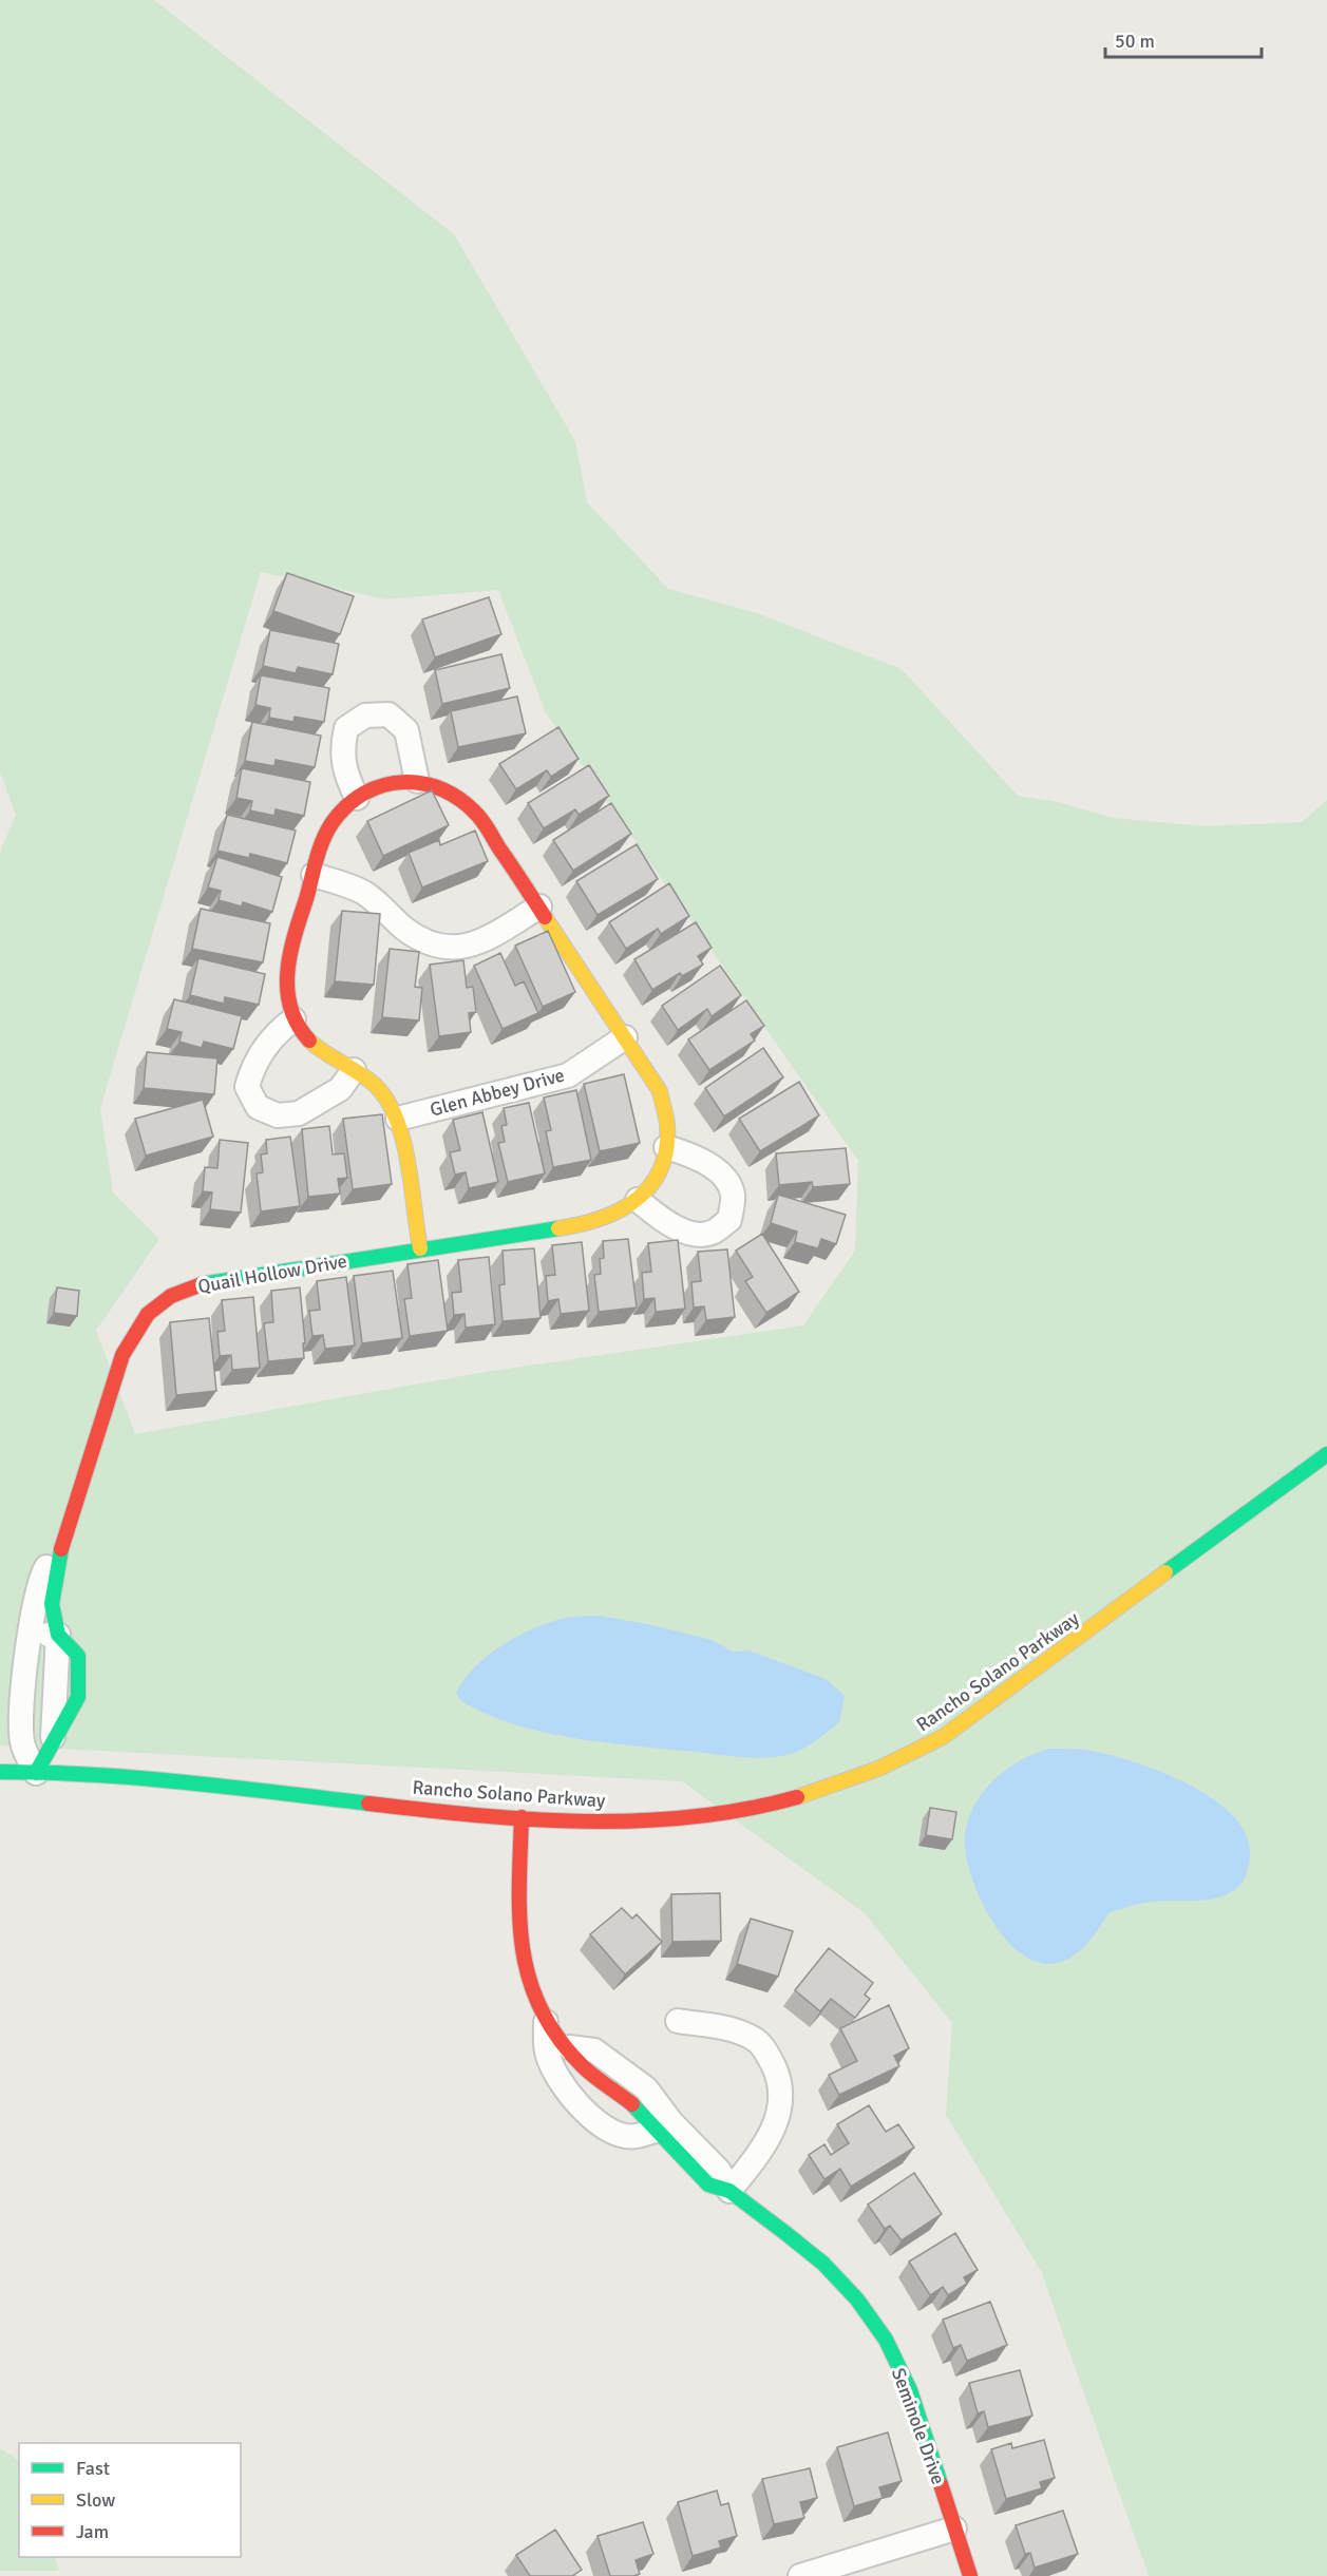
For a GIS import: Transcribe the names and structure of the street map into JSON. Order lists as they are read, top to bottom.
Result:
{
  "streets": {
    "street": [
      "Glen Abbey Drive",
      "Quail Hollow Drive",
      "Rancho Solano Parkway",
      "Seminole Drive"
    ]
  },
  "crossings": [
    ["Glen Abbey Drive", "Quail Hollow Drive"],
    ["Quail Hollow Drive", "Rancho Solano Parkway"],
    ["Rancho Solano Parkway", "Seminole Drive"]
  ],
  "legend": ["Fast", "Slow", "Jam"],
  "scale_bar": "50 m"
}
